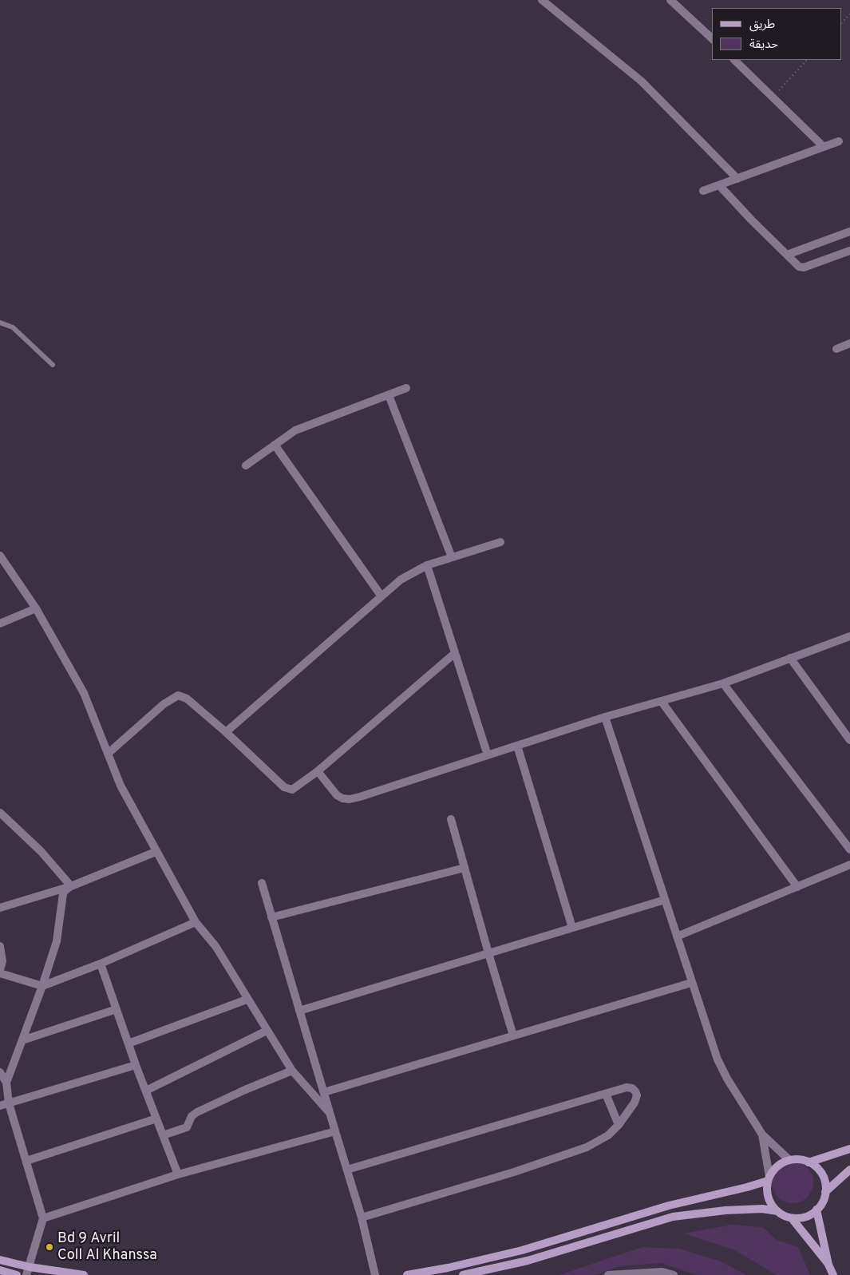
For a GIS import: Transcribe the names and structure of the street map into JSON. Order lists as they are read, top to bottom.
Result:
{
  "places": ["Bd 9 Avril Coll Al Khanssa"],
  "legend": ["طريق", "حديقة"]
}
